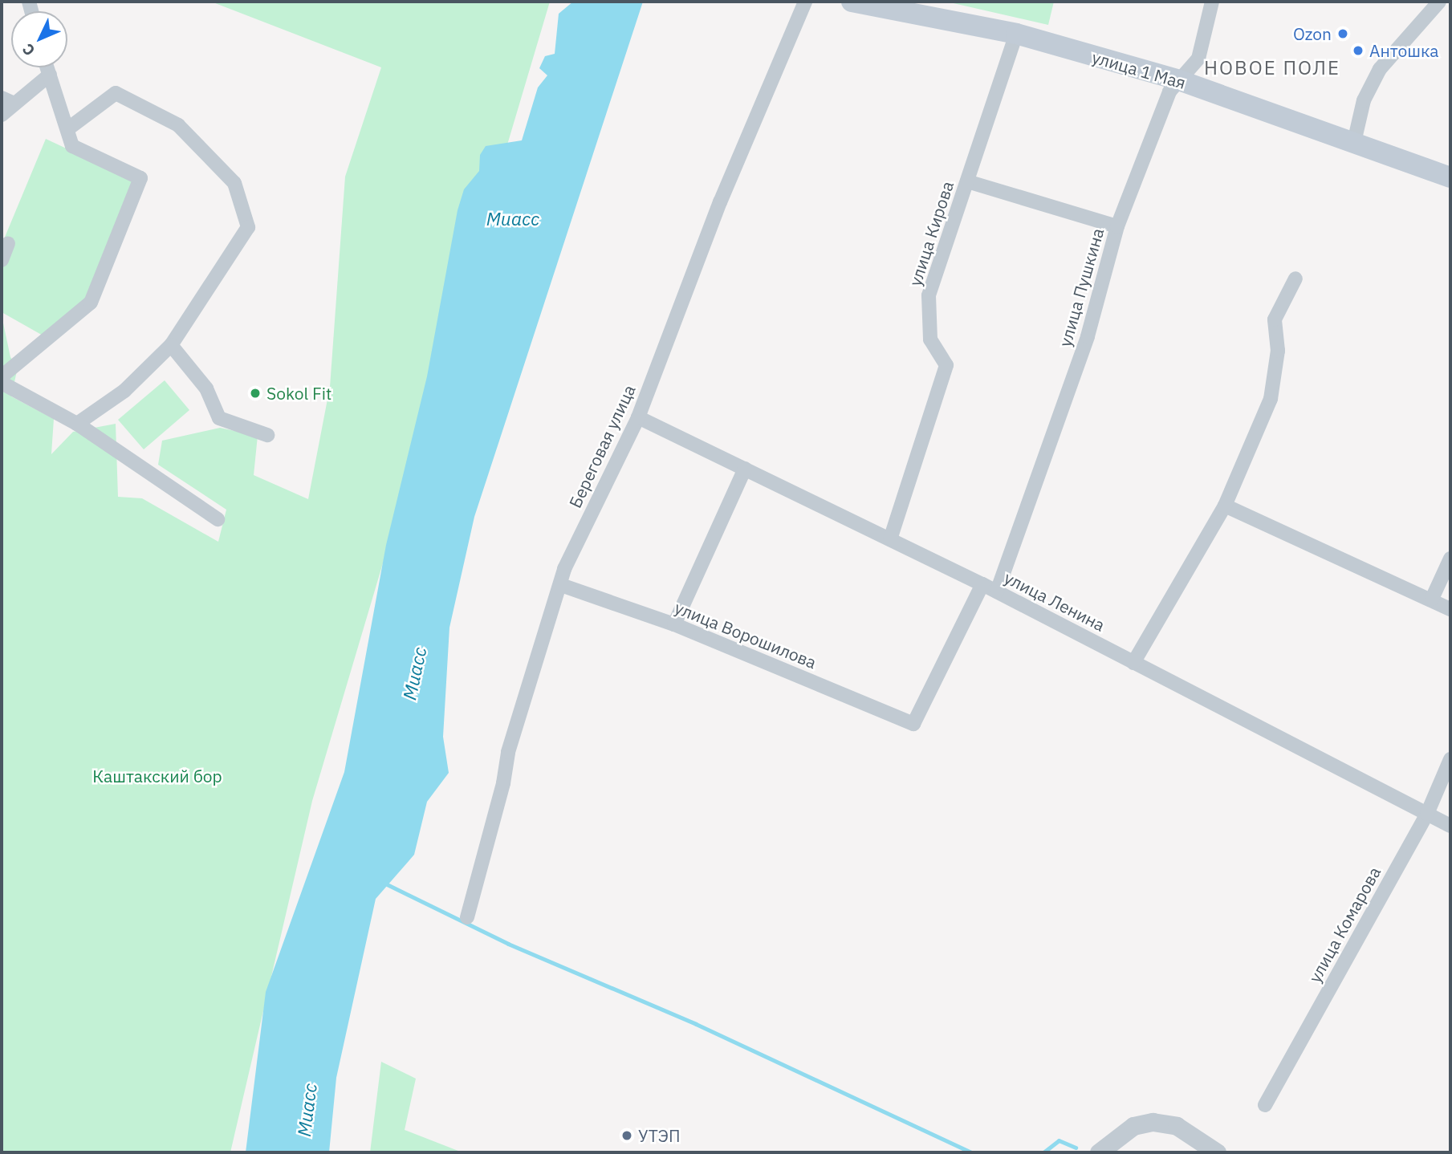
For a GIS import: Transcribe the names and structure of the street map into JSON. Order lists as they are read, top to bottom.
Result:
{
  "streets": {
    "main road": ["улица 1 Мая"],
    "street": [
      "улица Кирова",
      "улица Пушкина",
      "Береговая улица",
      "улица Ленина",
      "улица Ворошилова",
      "улица Комарова"
    ]
  },
  "crossings": [
    ["улица 1 Мая", "улица Кирова"],
    ["улица 1 Мая", "улица Пушкина"],
    ["улица Кирова", "улица Ленина"],
    ["улица Пушкина", "улица Ленина"],
    ["Береговая улица", "улица Ленина"],
    ["Береговая улица", "улица Ворошилова"],
    ["улица Ленина", "улица Ворошилова"],
    ["улица Ленина", "улица Комарова"]
  ],
  "districts": ["НОВОЕ ПОЛЕ"],
  "water": ["Миасс"],
  "parks": ["Каштакский бор"],
  "places": [
    "Ozon",
    "Антошка",
    "Sokol Fit",
    "УТЭП"
  ],
  "north": "bottom left"
}
